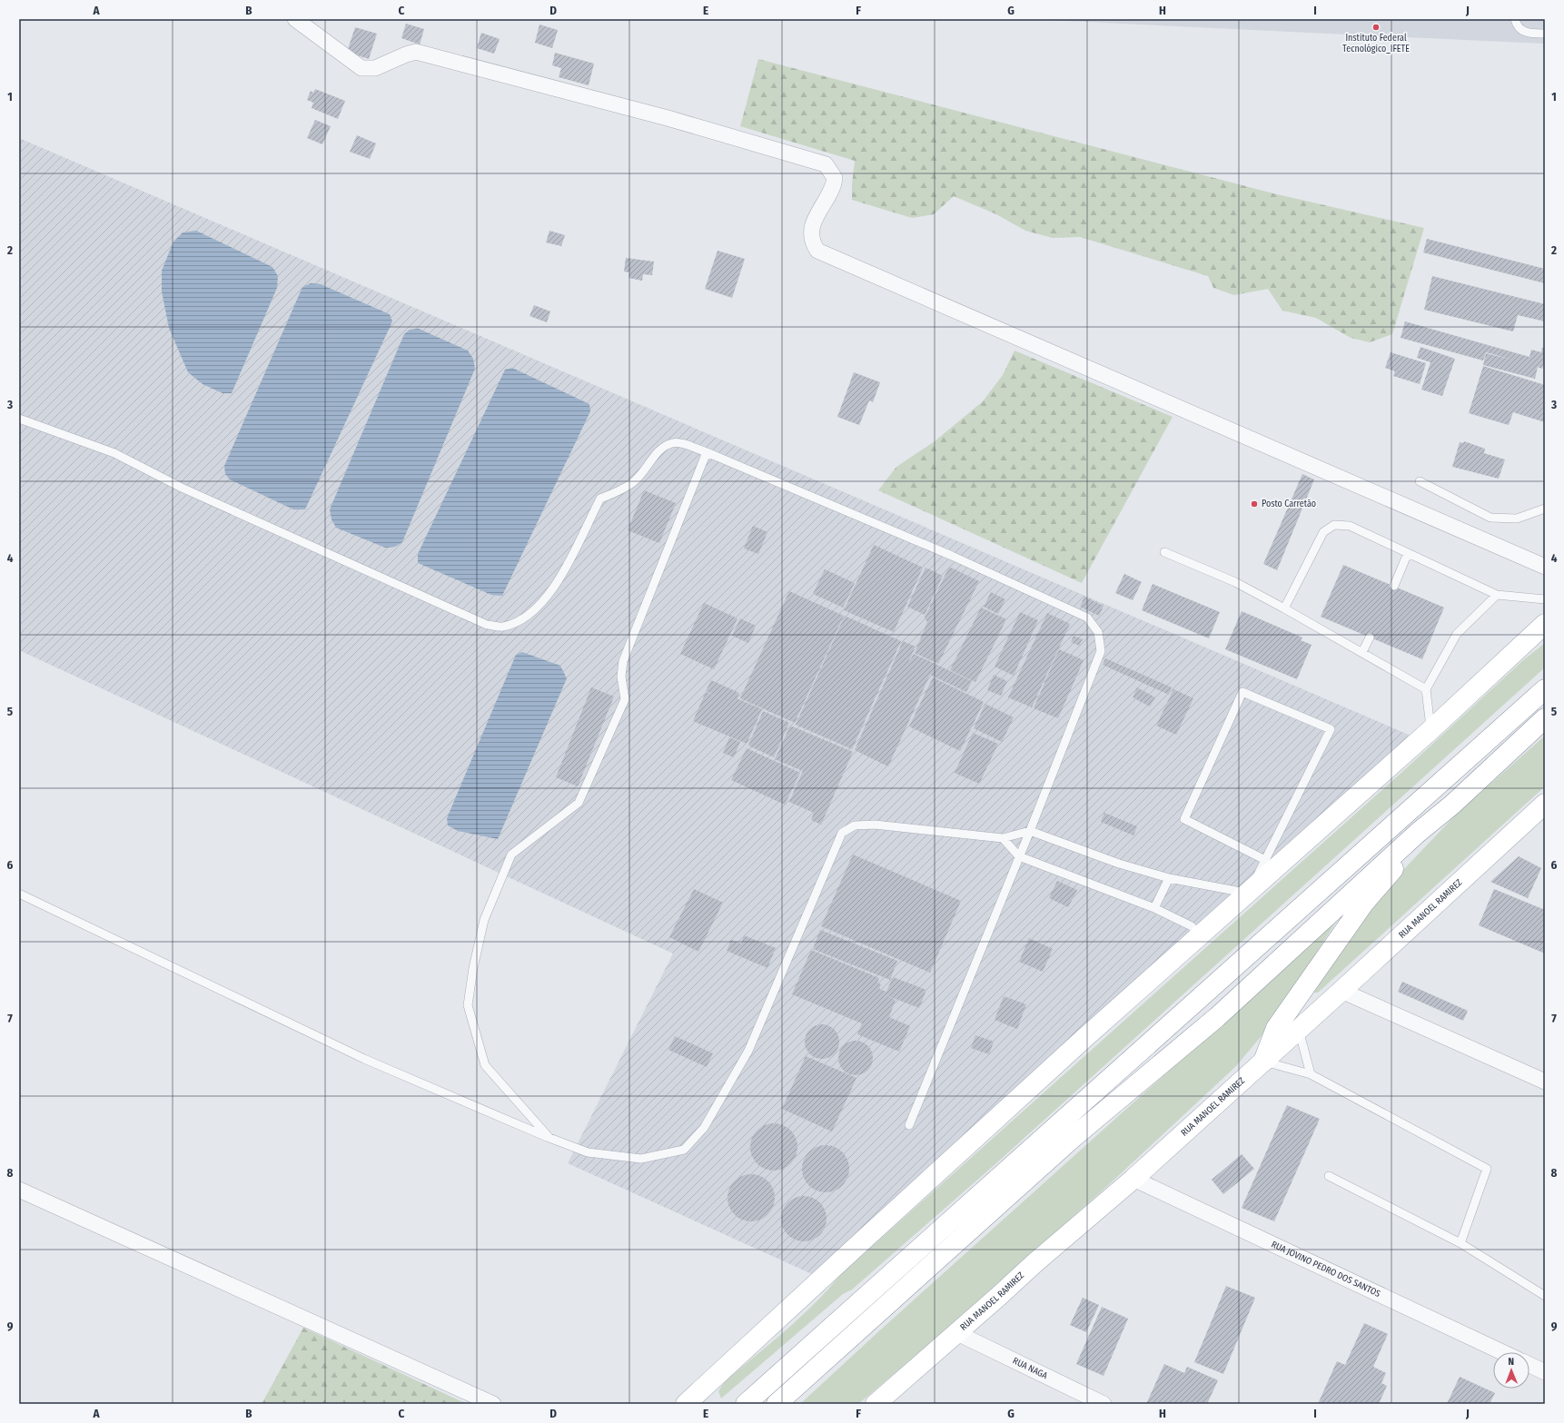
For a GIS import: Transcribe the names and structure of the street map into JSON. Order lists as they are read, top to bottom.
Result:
{
  "streets": {
    "main road": ["RUA MANOEL RAMIREZ"],
    "street": ["RUA JOVINO PEDRO DOS SANTOS", "RUA NAGA"]
  },
  "crossings": [
    ["RUA MANOEL RAMIREZ", "RUA JOVINO PEDRO DOS SANTOS"],
    ["RUA MANOEL RAMIREZ", "RUA NAGA"]
  ],
  "places": ["Instituto Federal Tecnológico_IFETE", "Posto Carretão"],
  "north": "top",
  "grid": {
    "columns": [
      "A",
      "B",
      "C",
      "D",
      "E",
      "F",
      "G",
      "H",
      "I",
      "J"
    ],
    "rows": [
      "1",
      "2",
      "3",
      "4",
      "5",
      "6",
      "7",
      "8",
      "9"
    ]
  }
}
